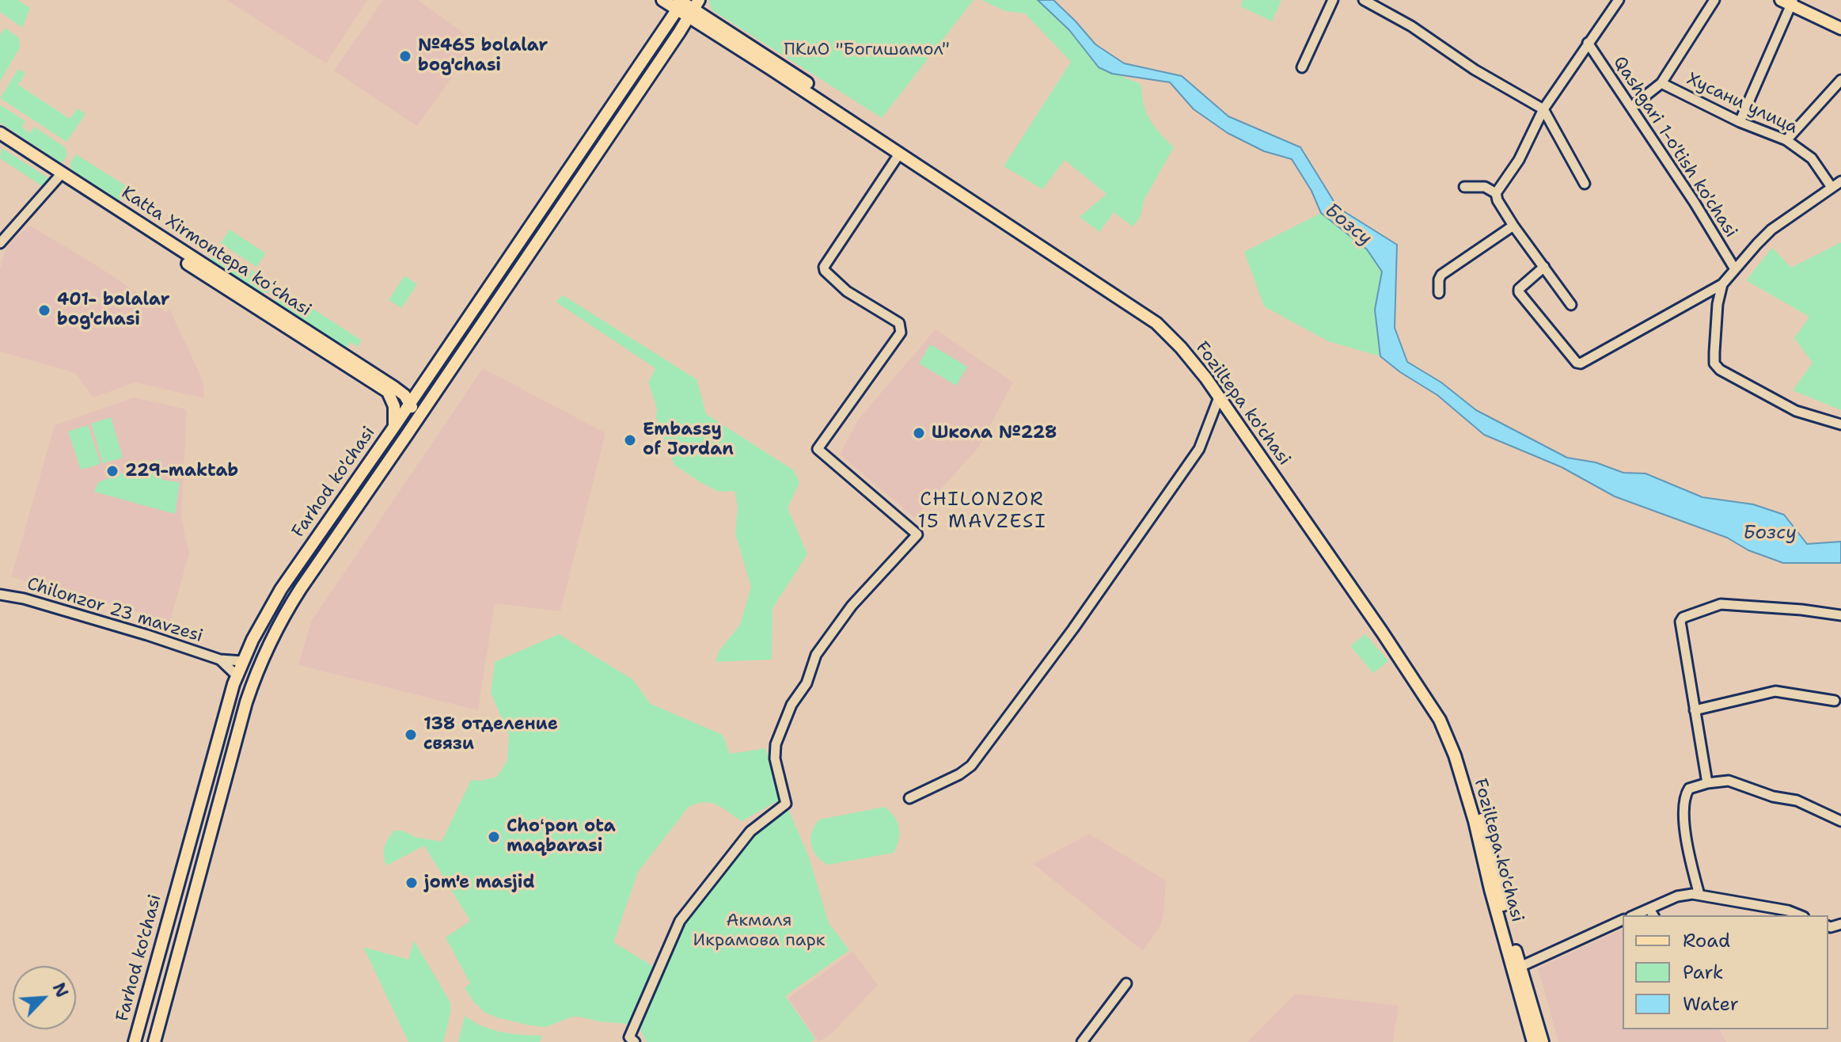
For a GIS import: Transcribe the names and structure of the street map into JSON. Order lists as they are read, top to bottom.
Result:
{
  "streets": {
    "main road": ["Katta Xirmontepa koʻchasi", "Foziltepa ko'chasi", "Farhod ko'chasi"],
    "street": ["Хусани улица", "Qashgari 1-o'tish ko'chasi", "Chilonzor 23 mavzesi"]
  },
  "crossings": [
    ["Хусани улица", "Qashgari 1-o'tish ko'chasi"],
    ["Katta Xirmontepa koʻchasi", "Farhod ko'chasi"],
    ["Foziltepa ko'chasi", "Farhod ko'chasi"],
    ["Farhod ko'chasi", "Chilonzor 23 mavzesi"]
  ],
  "districts": ["CHILONZOR 15 MAVZESI"],
  "water": ["Бозсу"],
  "parks": ["ПКиО \"Богишамол\"", "Акмаля Икрамова парк"],
  "places": [
    "№465 bolalar bog'chasi",
    "401- bolalar bog'chasi",
    "Школа №228",
    "Embassy of Jordan",
    "229-maktab",
    "138 отделение связи",
    "Choʻpon ota maqbarasi",
    "jom'e masjid"
  ],
  "legend": ["Road", "Park", "Water"],
  "north": "top right"
}
